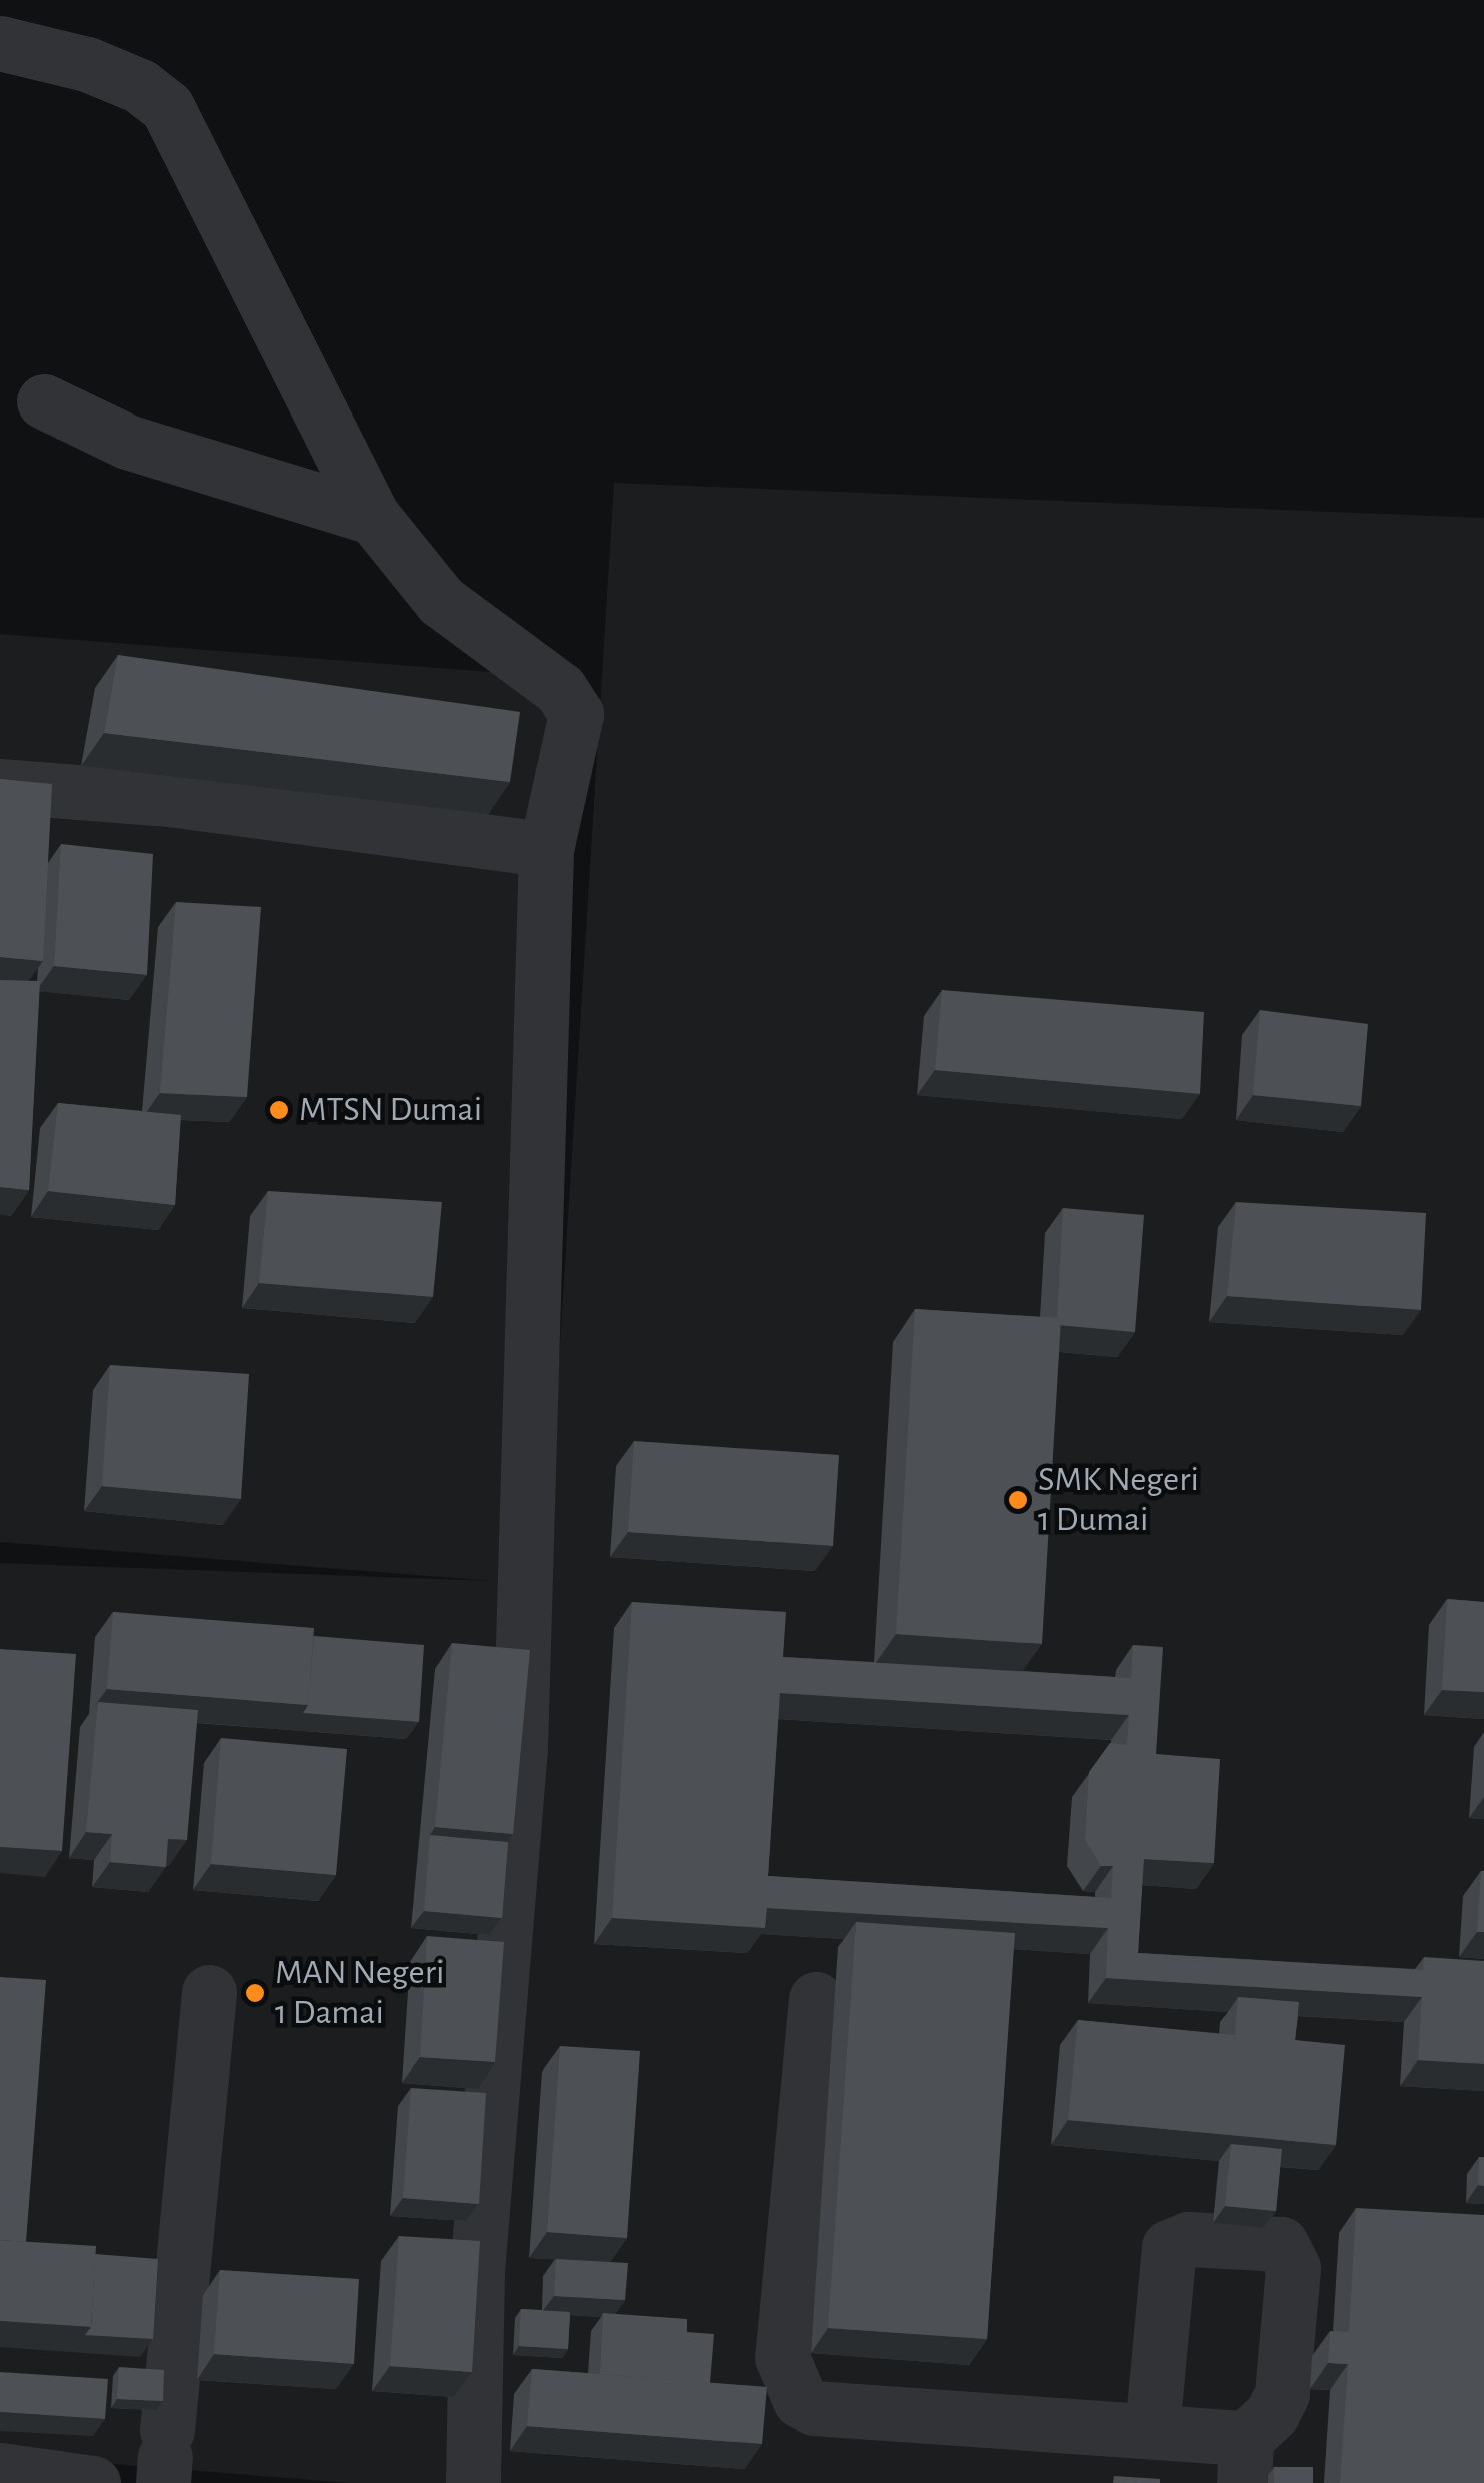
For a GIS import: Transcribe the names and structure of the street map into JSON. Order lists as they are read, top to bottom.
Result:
{
  "places": ["MTSN Dumai", "SMK Negeri 1 Dumai", "MAN Negeri 1 Damai"]
}
